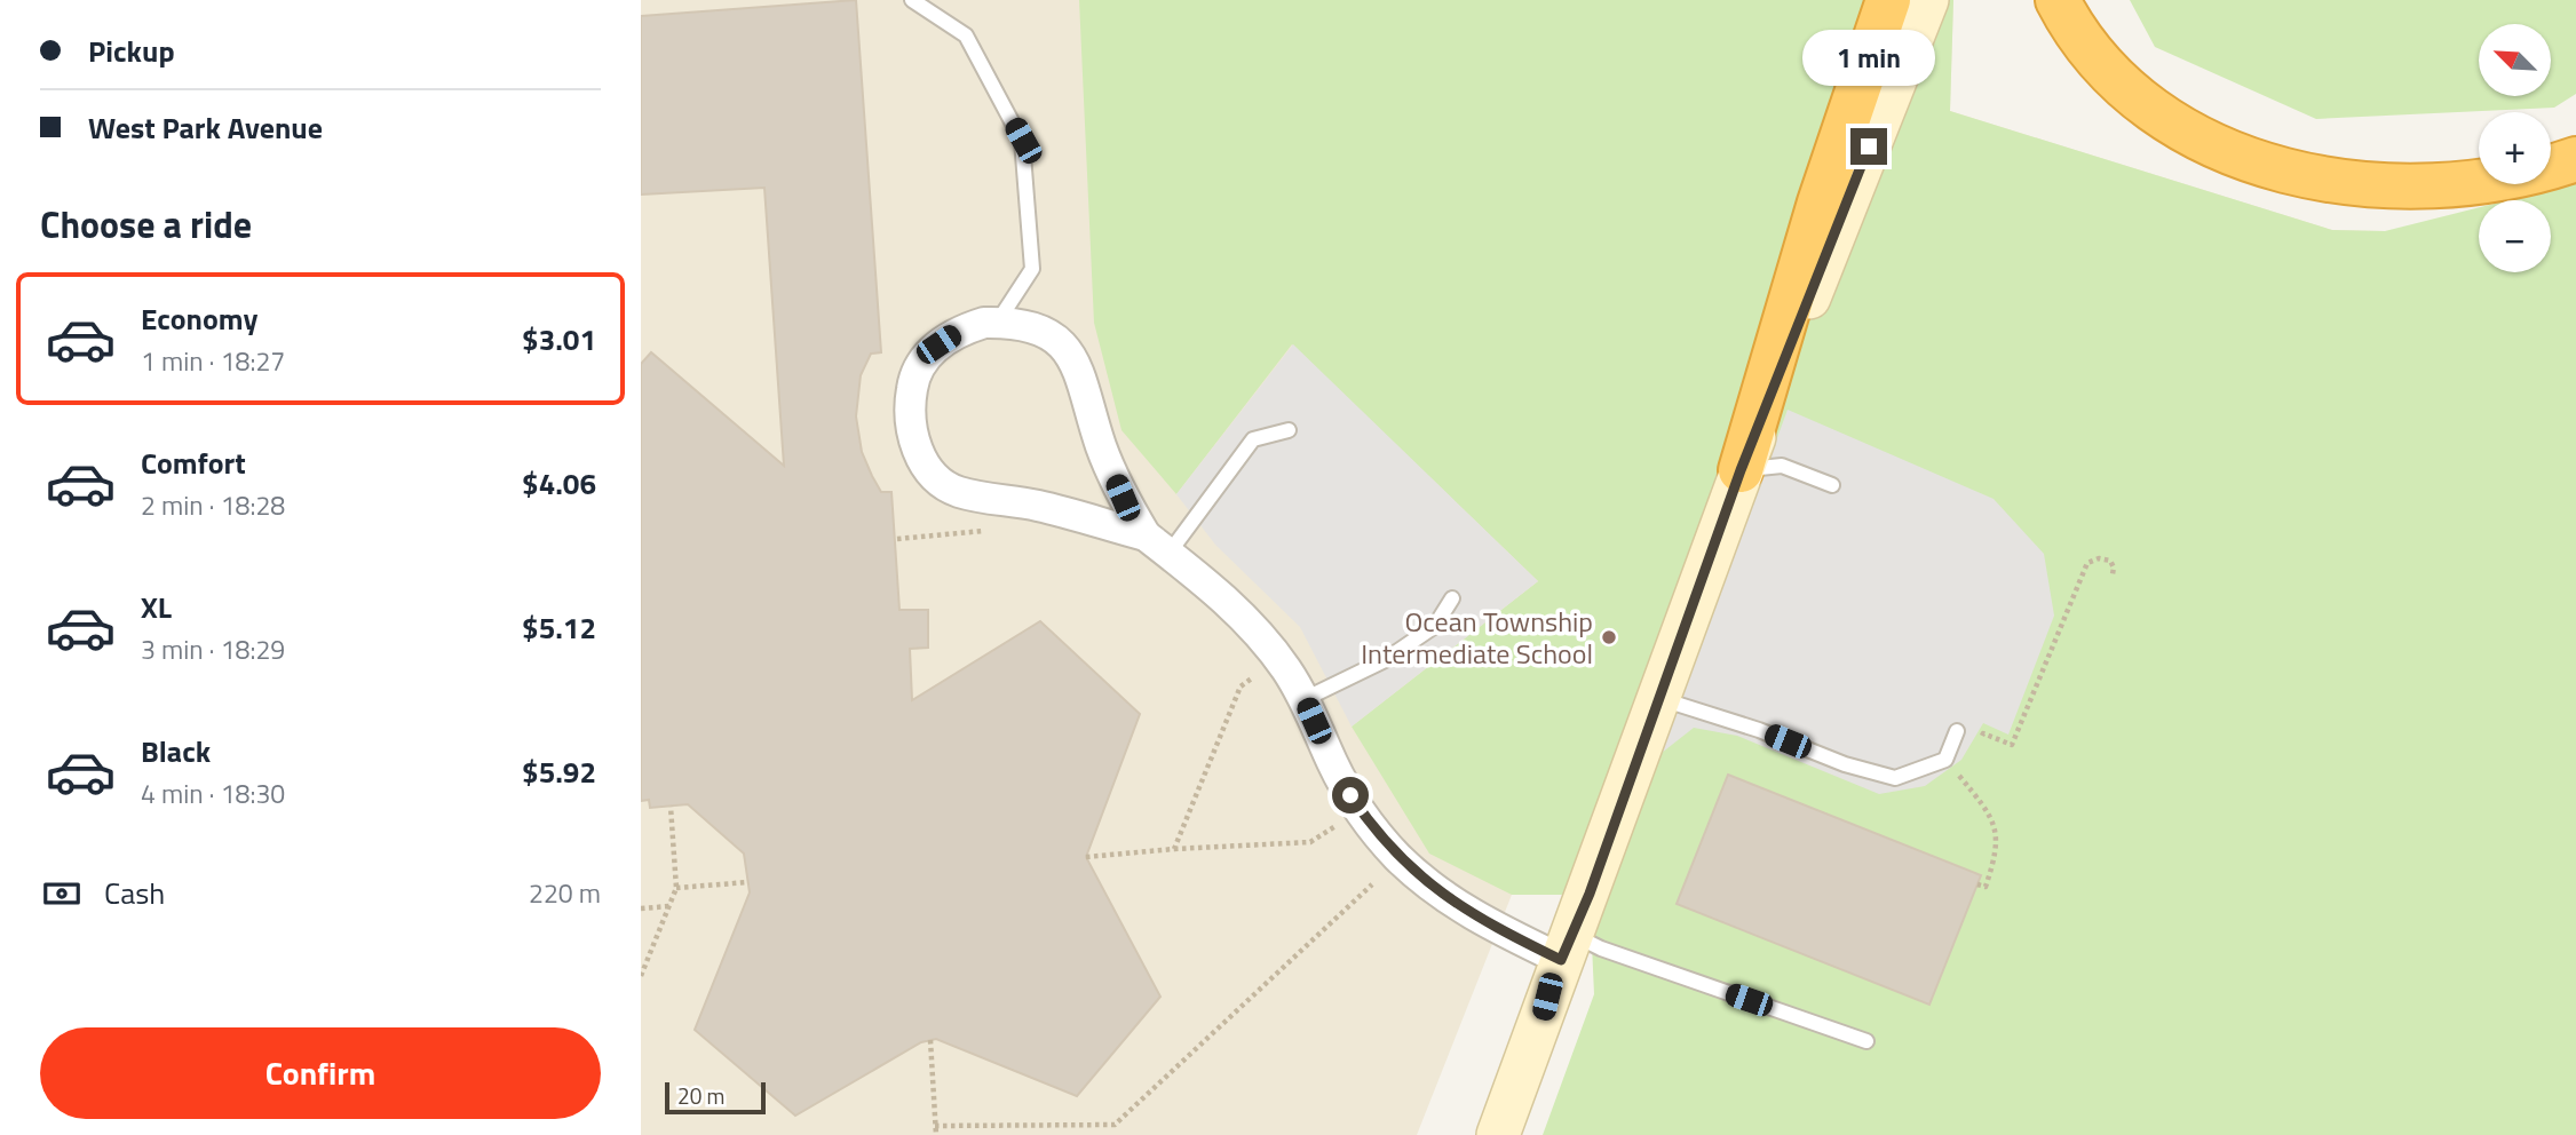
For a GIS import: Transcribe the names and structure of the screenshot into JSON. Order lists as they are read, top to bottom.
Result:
{
  "places": ["Ocean Township Intermediate School"],
  "scale_bar": "20 m",
  "north": "top left",
  "page": {
    "banner": ["Pickup", "West Park Avenue"],
    "map_buttons": ["+", "−"],
    "bubble": "1 min",
    "heading": "Choose a ride",
    "list": [
      {
        "name": "Economy",
        "note": "1 min · 18:27",
        "value": "$3.01"
      },
      {
        "name": "Comfort",
        "note": "2 min · 18:28",
        "value": "$4.06"
      },
      {
        "name": "XL",
        "note": "3 min · 18:29",
        "value": "$5.12"
      },
      {
        "name": "Black",
        "note": "4 min · 18:30",
        "value": "$5.92"
      }
    ],
    "pay": ["Cash", "220 m"],
    "buttons": "Confirm",
    "scale": "20 m"
  }
}
